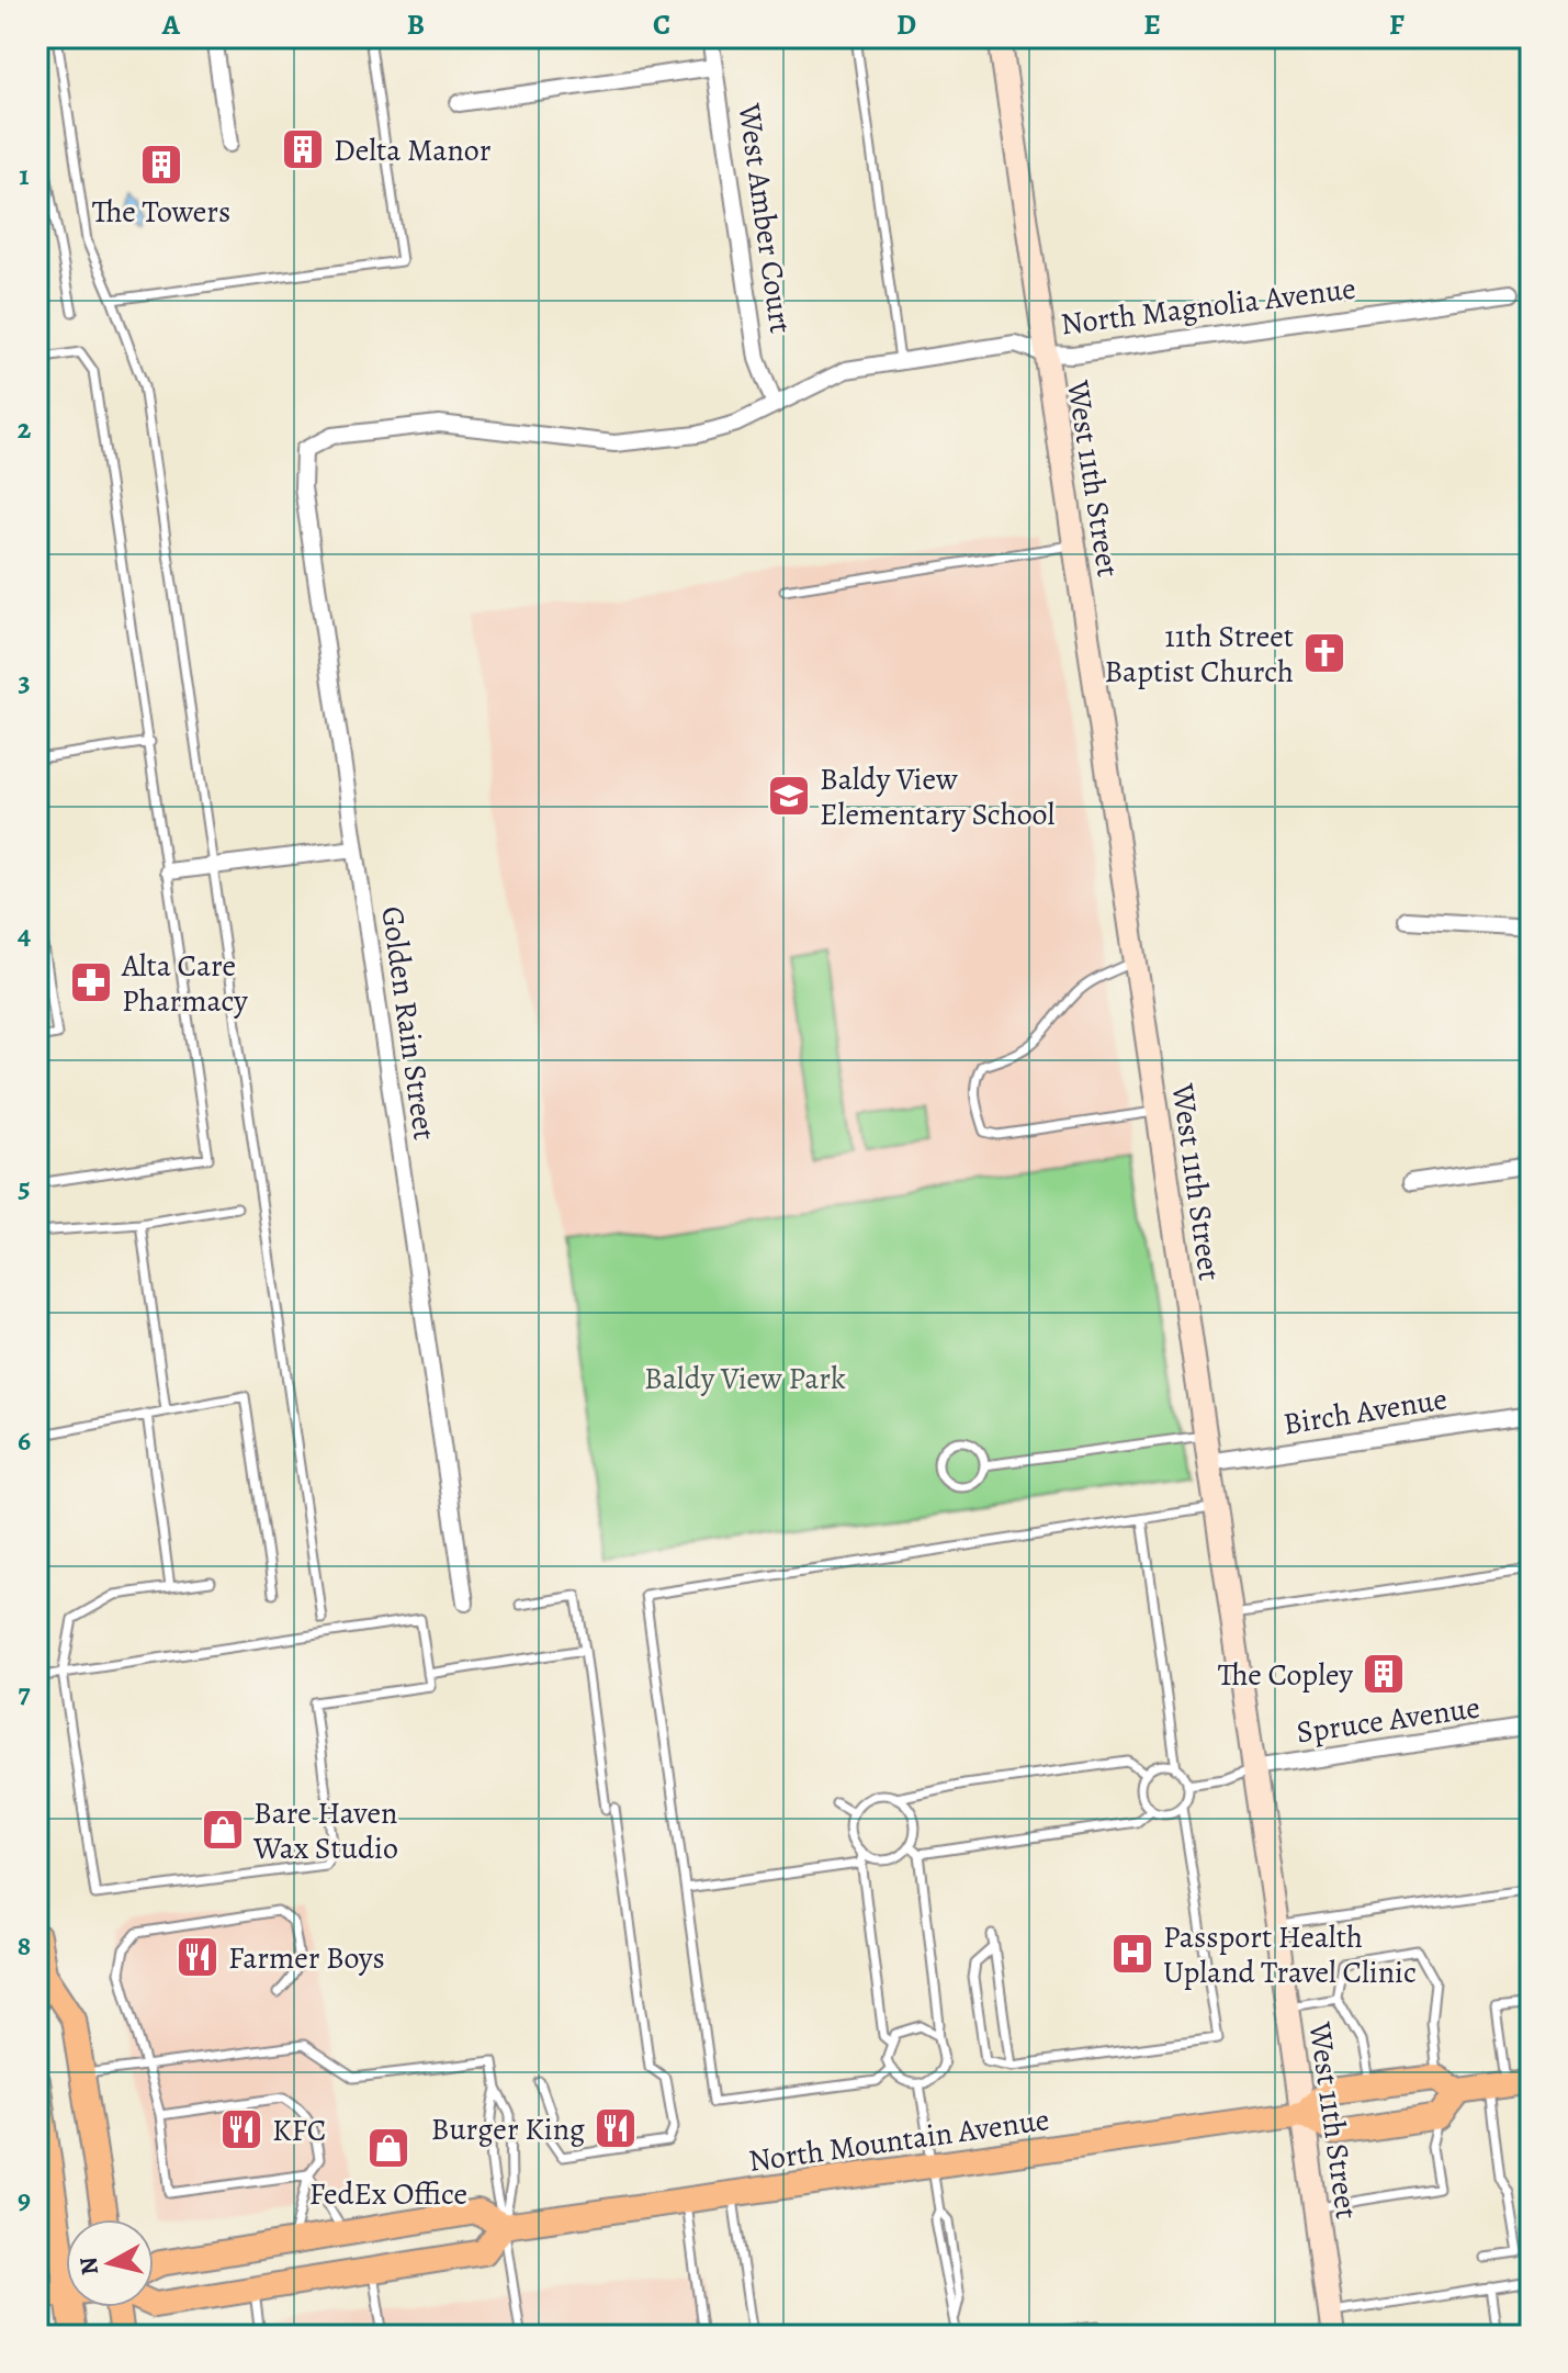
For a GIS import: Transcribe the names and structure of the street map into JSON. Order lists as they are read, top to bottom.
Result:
{
  "streets": {
    "main road": ["North Mountain Avenue"],
    "street": [
      "West Amber Court",
      "North Magnolia Avenue",
      "West 11th Street",
      "Golden Rain Street",
      "Birch Avenue",
      "Spruce Avenue"
    ]
  },
  "crossings": [
    ["West Amber Court", "North Magnolia Avenue"],
    ["North Magnolia Avenue", "West 11th Street"],
    ["North Magnolia Avenue", "Golden Rain Street"],
    ["West 11th Street", "Birch Avenue"],
    ["West 11th Street", "Spruce Avenue"],
    ["West 11th Street", "North Mountain Avenue"]
  ],
  "parks": ["Baldy View Park"],
  "places": {
    "building": ["Delta Manor", "The Towers", "The Copley"],
    "church": ["11th Street Baptist Church"],
    "school or university": ["Baldy View Elementary School"],
    "pharmacy": ["Alta Care Pharmacy"],
    "shop": ["Bare Haven Wax Studio", "FedEx Office"],
    "hospital": ["Passport Health Upland Travel Clinic"],
    "restaurant": ["Farmer Boys", "Burger King", "KFC"]
  },
  "north": "left",
  "grid": {
    "columns": [
      "A",
      "B",
      "C",
      "D",
      "E",
      "F"
    ],
    "rows": [
      "1",
      "2",
      "3",
      "4",
      "5",
      "6",
      "7",
      "8",
      "9"
    ]
  }
}
